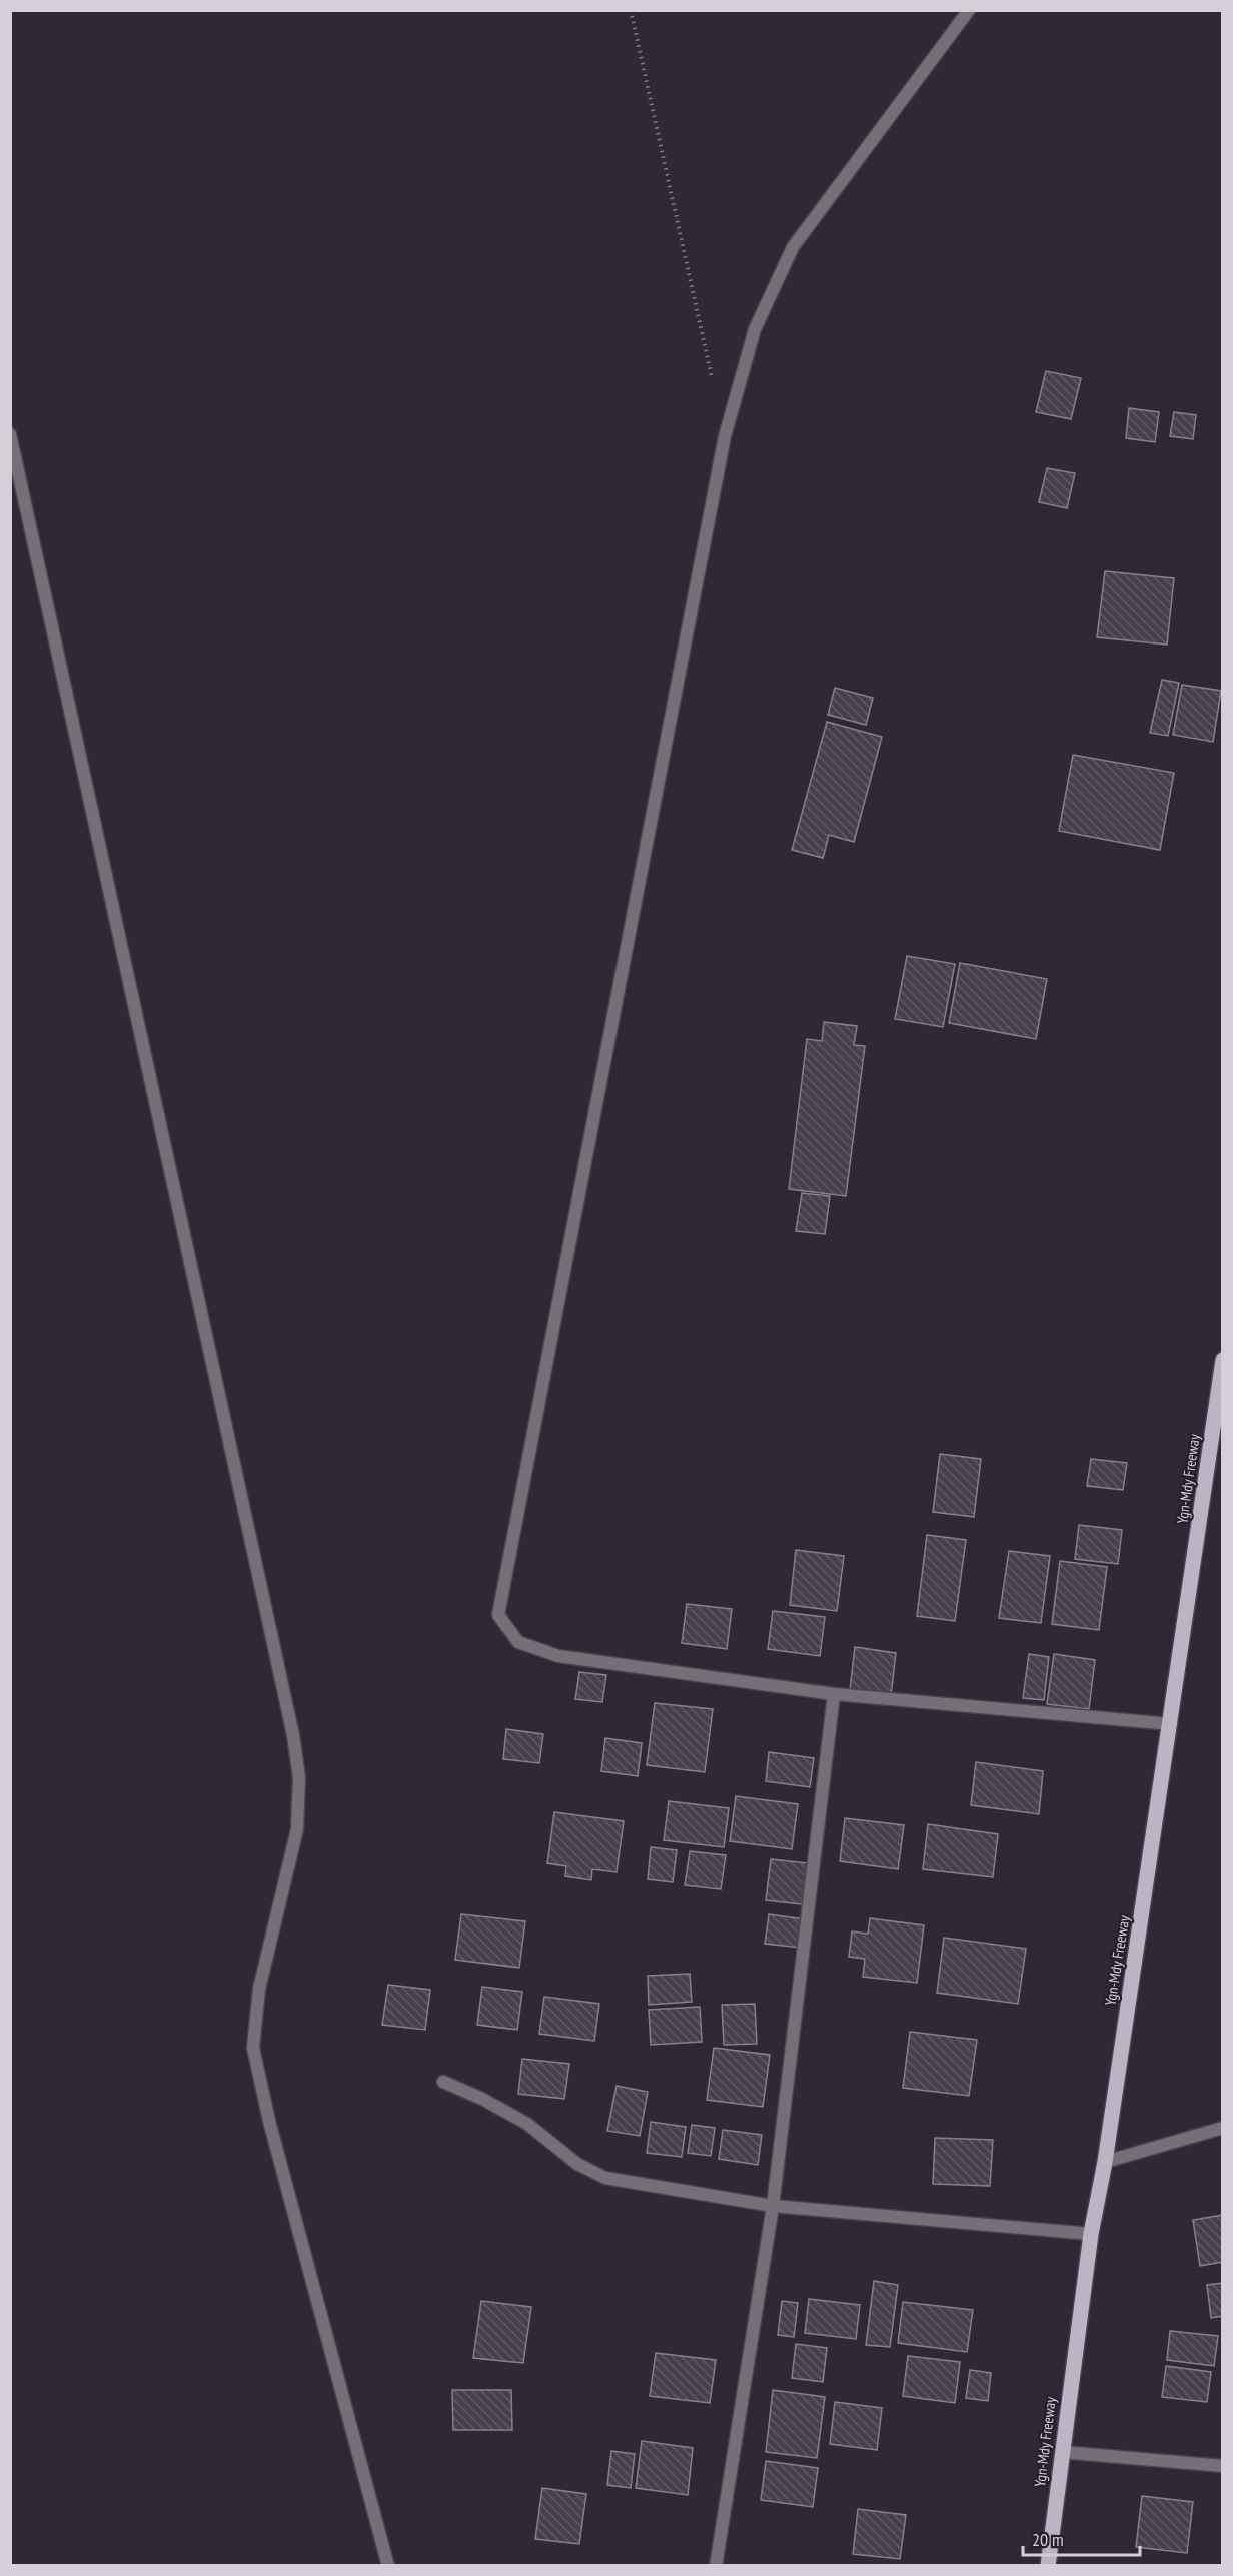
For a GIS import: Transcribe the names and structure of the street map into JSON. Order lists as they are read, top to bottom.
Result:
{
  "streets": {
    "main road": ["Ygn-Mdy Freeway"]
  },
  "scale_bar": "20 m"
}
